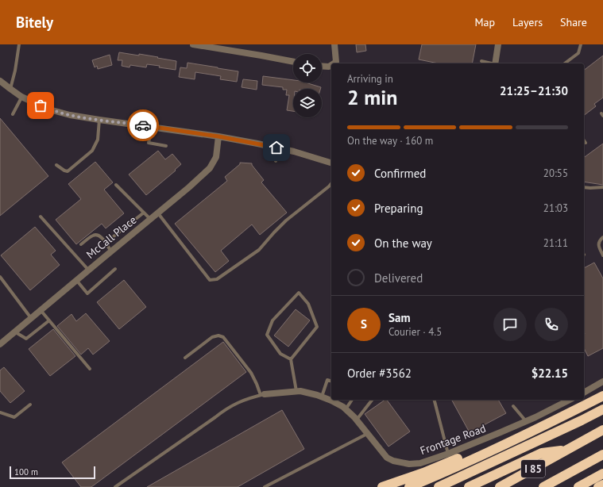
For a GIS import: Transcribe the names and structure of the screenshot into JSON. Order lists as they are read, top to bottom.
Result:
{
  "streets": {
    "highway": ["I 85"],
    "street": ["McCall Place", "Frontage Road"]
  },
  "scale_bar": "100 m",
  "page": {
    "header": "Bitely",
    "nav": ["Map", "Layers", "Share"],
    "heading": ["2 min", "Arriving in", "21:25–21:30"],
    "panel": [
      "Sam",
      "Courier · 4.5",
      "Order #3562",
      "$22.15"
    ],
    "bar": "On the way · 160 m",
    "list": [
      ["Confirmed", "20:55"],
      ["Preparing", "21:03"],
      ["On the way", "21:11"],
      "Delivered"
    ],
    "round": "S",
    "scale": "100 m"
  }
}
